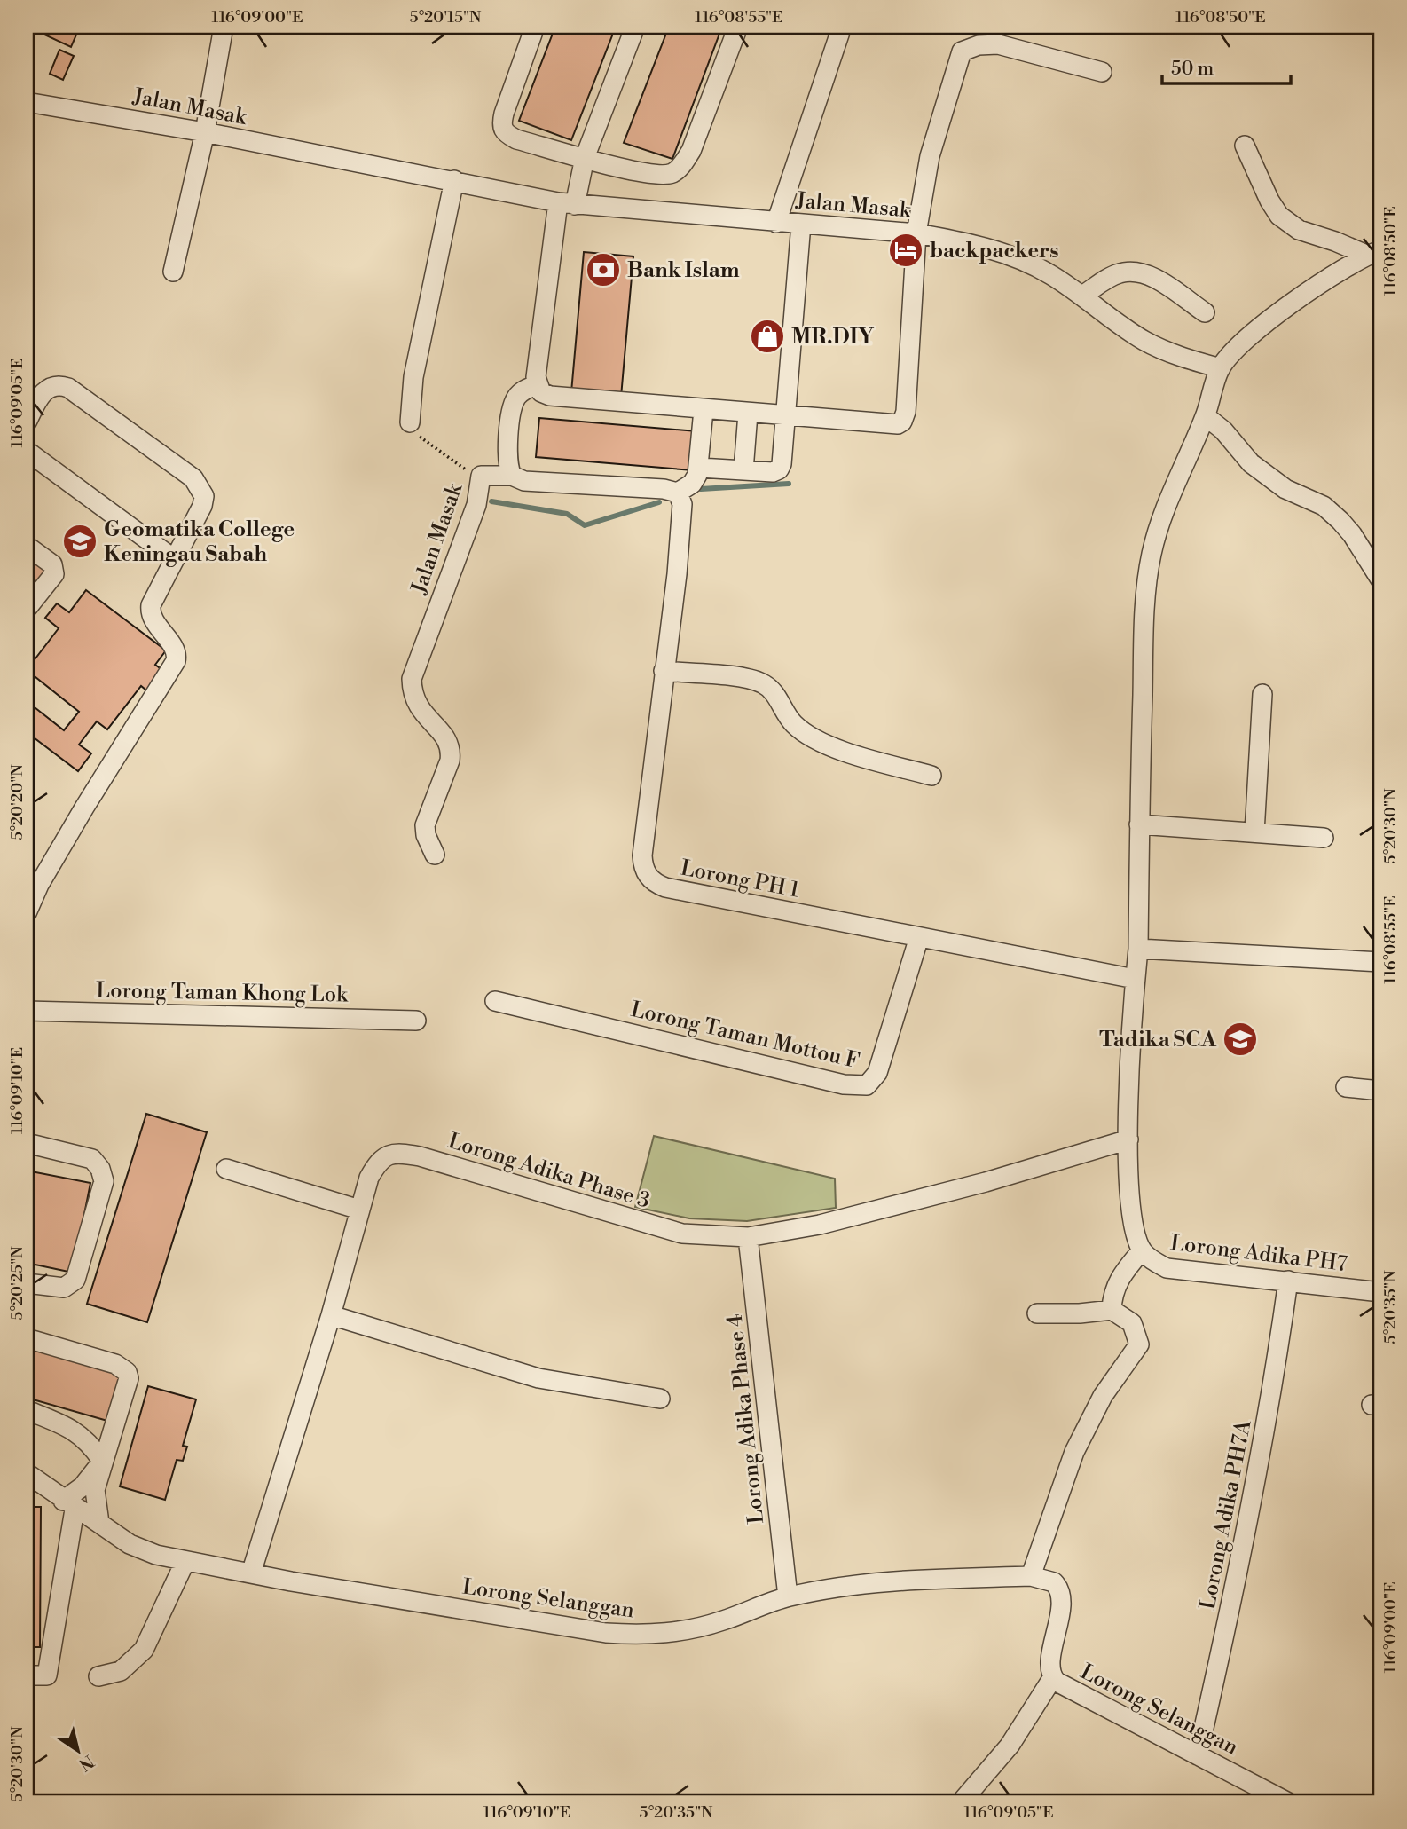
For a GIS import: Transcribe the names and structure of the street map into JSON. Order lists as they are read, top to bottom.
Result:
{
  "streets": {
    "street": [
      "Jalan Masak",
      "Lorong PH 1",
      "Lorong Taman Khong Lok",
      "Lorong Taman Mottou F",
      "Lorong Adika Phase 3",
      "Lorong Adika PH7",
      "Lorong Adika Phase 4",
      "Lorong Adika PH7A",
      "Lorong Selanggan"
    ]
  },
  "crossings": [
    ["Jalan Masak", "Lorong Adika PH7"],
    ["Lorong PH 1", "Lorong Taman Mottou F"],
    ["Lorong PH 1", "Lorong Adika PH7"],
    ["Lorong Adika Phase 3", "Lorong Adika PH7"],
    ["Lorong Adika Phase 3", "Lorong Adika Phase 4"],
    ["Lorong Adika Phase 3", "Lorong Selanggan"],
    ["Lorong Adika PH7", "Lorong Adika PH7A"],
    ["Lorong Adika Phase 4", "Lorong Selanggan"],
    ["Lorong Adika PH7A", "Lorong Selanggan"]
  ],
  "places": {
    "hotel": ["backpackers"],
    "bank": ["Bank Islam"],
    "shop": ["MR.DIY"],
    "school or university": ["Geomatika College Keningau Sabah", "Tadika SCA"]
  },
  "scale_bar": "50 m",
  "north": "bottom right",
  "coordinates": [
    "116°09'00\"E",
    "5°20'15\"N",
    "116°08'55\"E",
    "116°08'50\"E",
    "116°09'05\"E",
    "5°20'20\"N",
    "5°20'30\"N",
    "116°09'10\"E",
    "5°20'25\"N",
    "5°20'35\"N"
  ]
}
